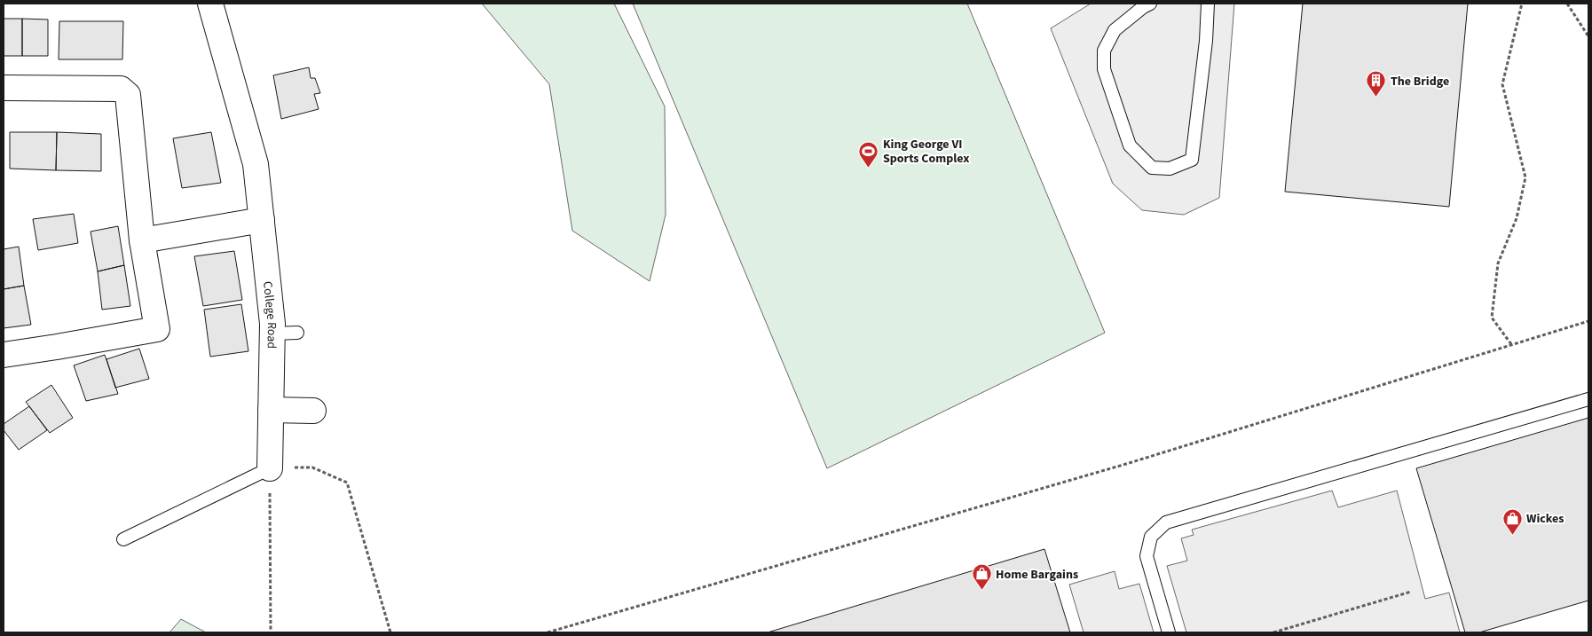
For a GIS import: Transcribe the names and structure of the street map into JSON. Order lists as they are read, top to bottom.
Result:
{
  "streets": {
    "street": ["College Road"]
  },
  "places": {
    "building": ["The Bridge"],
    "sports": ["King George VI Sports Complex"],
    "shop": ["Wickes", "Home Bargains"]
  }
}
